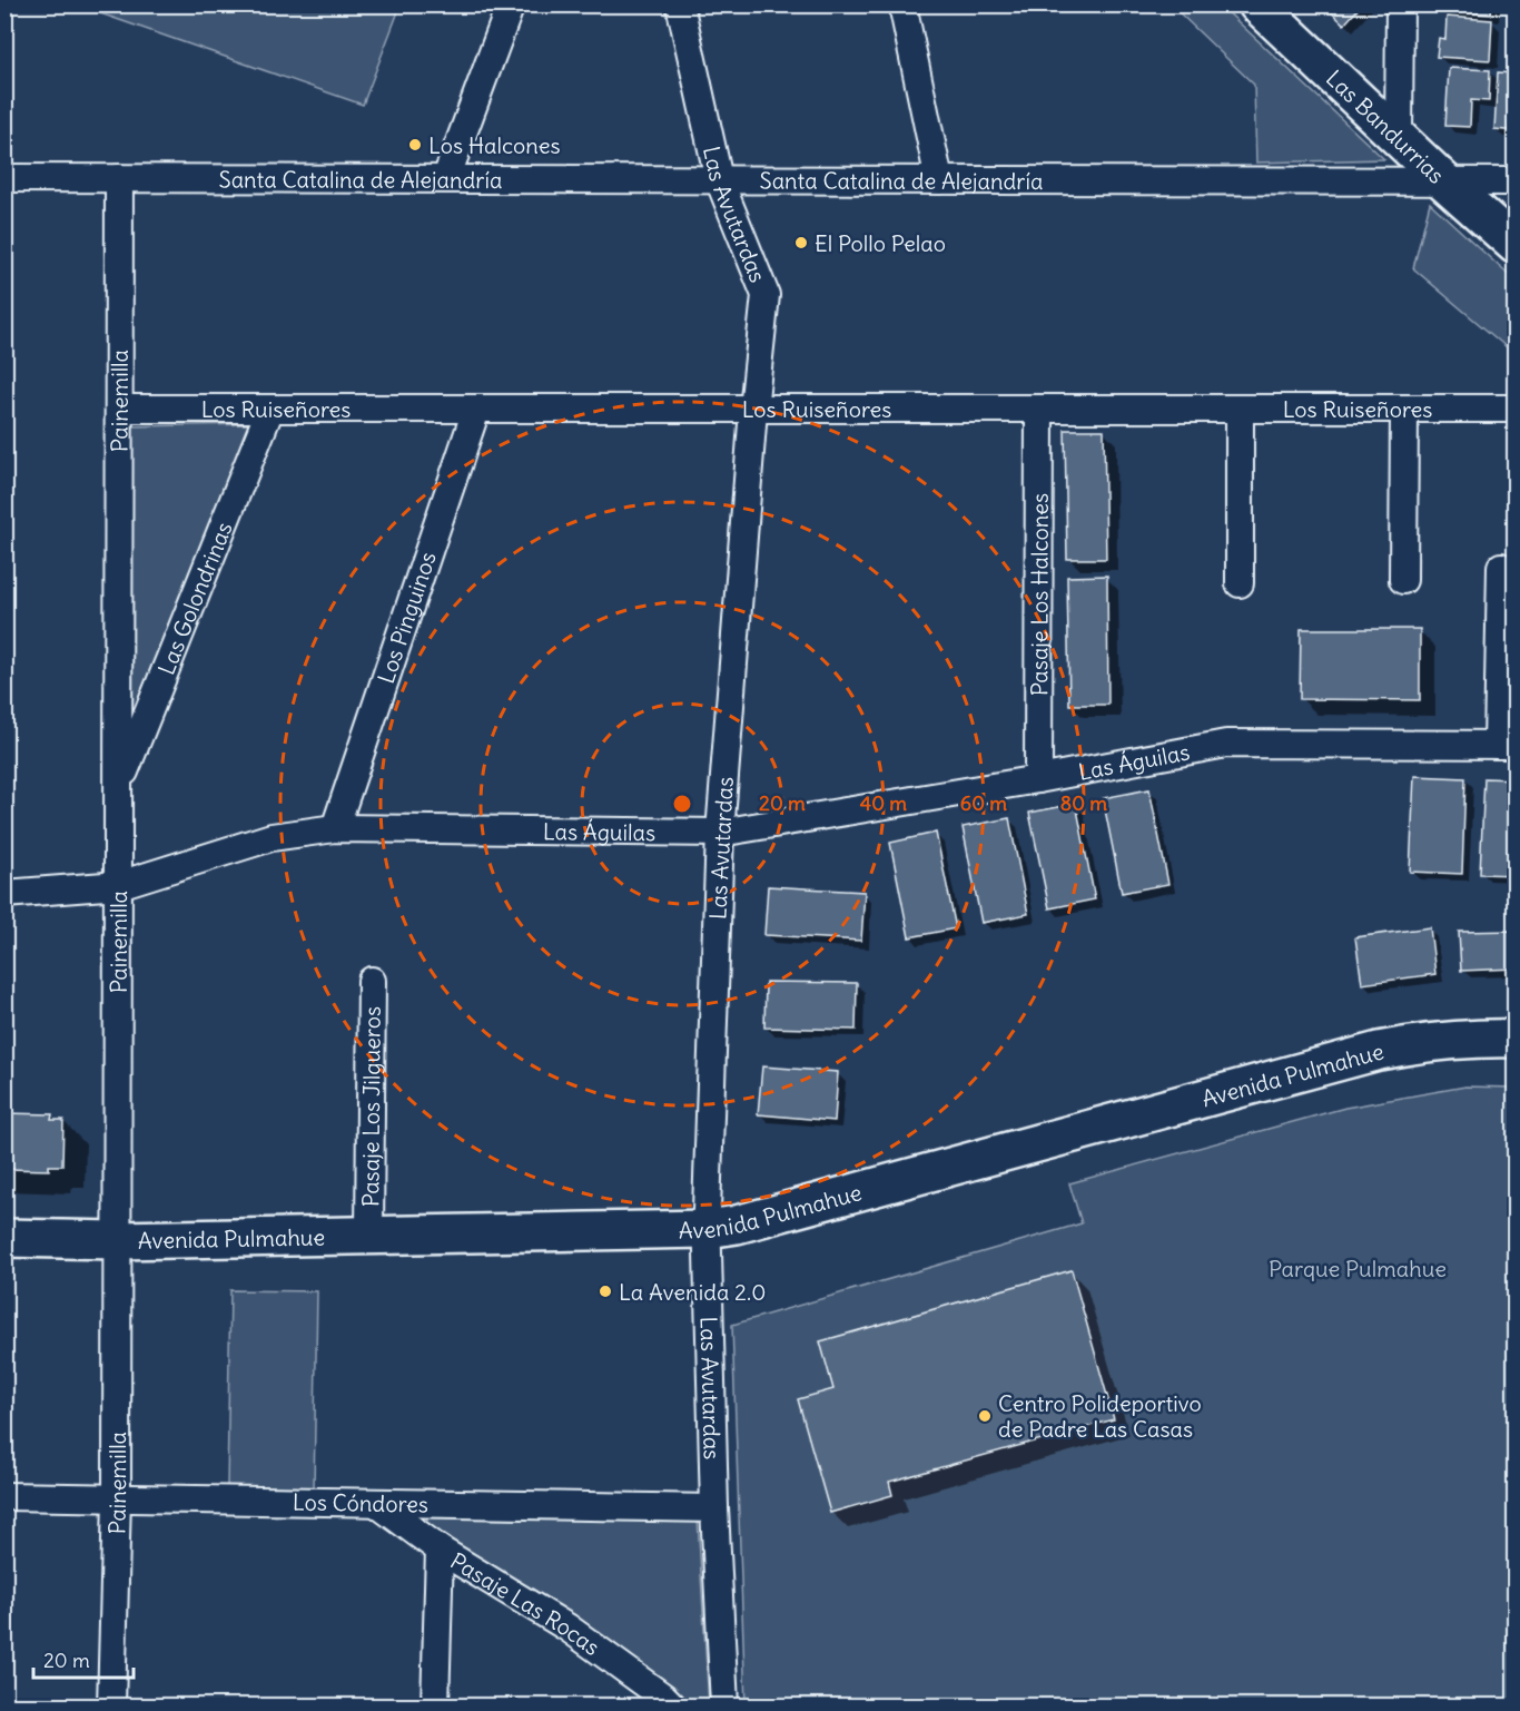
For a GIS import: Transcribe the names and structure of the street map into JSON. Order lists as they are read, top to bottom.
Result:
{
  "streets": {
    "street": [
      "Las Bandurrias",
      "Santa Catalina de Alejandría",
      "Las Avutardas",
      "Painemilla",
      "Los Ruiseñores",
      "Pasaje Los Halcones",
      "Las Golondrinas",
      "Los Pinguinos",
      "Las Águilas",
      "Avenida Pulmahue",
      "Pasaje Los Jilgueros",
      "Los Cóndores",
      "Pasaje Las Rocas"
    ]
  },
  "crossings": [
    ["Las Bandurrias", "Santa Catalina de Alejandría"],
    ["Santa Catalina de Alejandría", "Las Avutardas"],
    ["Santa Catalina de Alejandría", "Painemilla"],
    ["Las Avutardas", "Los Ruiseñores"],
    ["Las Avutardas", "Las Águilas"],
    ["Las Avutardas", "Avenida Pulmahue"],
    ["Las Avutardas", "Los Cóndores"],
    ["Painemilla", "Los Ruiseñores"],
    ["Painemilla", "Las Golondrinas"],
    ["Painemilla", "Las Águilas"],
    ["Painemilla", "Avenida Pulmahue"],
    ["Painemilla", "Los Cóndores"],
    ["Los Ruiseñores", "Pasaje Los Halcones"],
    ["Los Ruiseñores", "Las Golondrinas"],
    ["Los Ruiseñores", "Los Pinguinos"],
    ["Pasaje Los Halcones", "Las Águilas"],
    ["Los Pinguinos", "Las Águilas"],
    ["Avenida Pulmahue", "Pasaje Los Jilgueros"],
    ["Los Cóndores", "Pasaje Las Rocas"]
  ],
  "parks": ["Parque Pulmahue"],
  "places": [
    "Los Halcones",
    "El Pollo Pelao",
    "La Avenida 2.0",
    "Centro Polideportivo de Padre Las Casas"
  ],
  "scale_bar": "20 m",
  "rings": [
    "20 m",
    "40 m",
    "60 m",
    "80 m"
  ]
}
